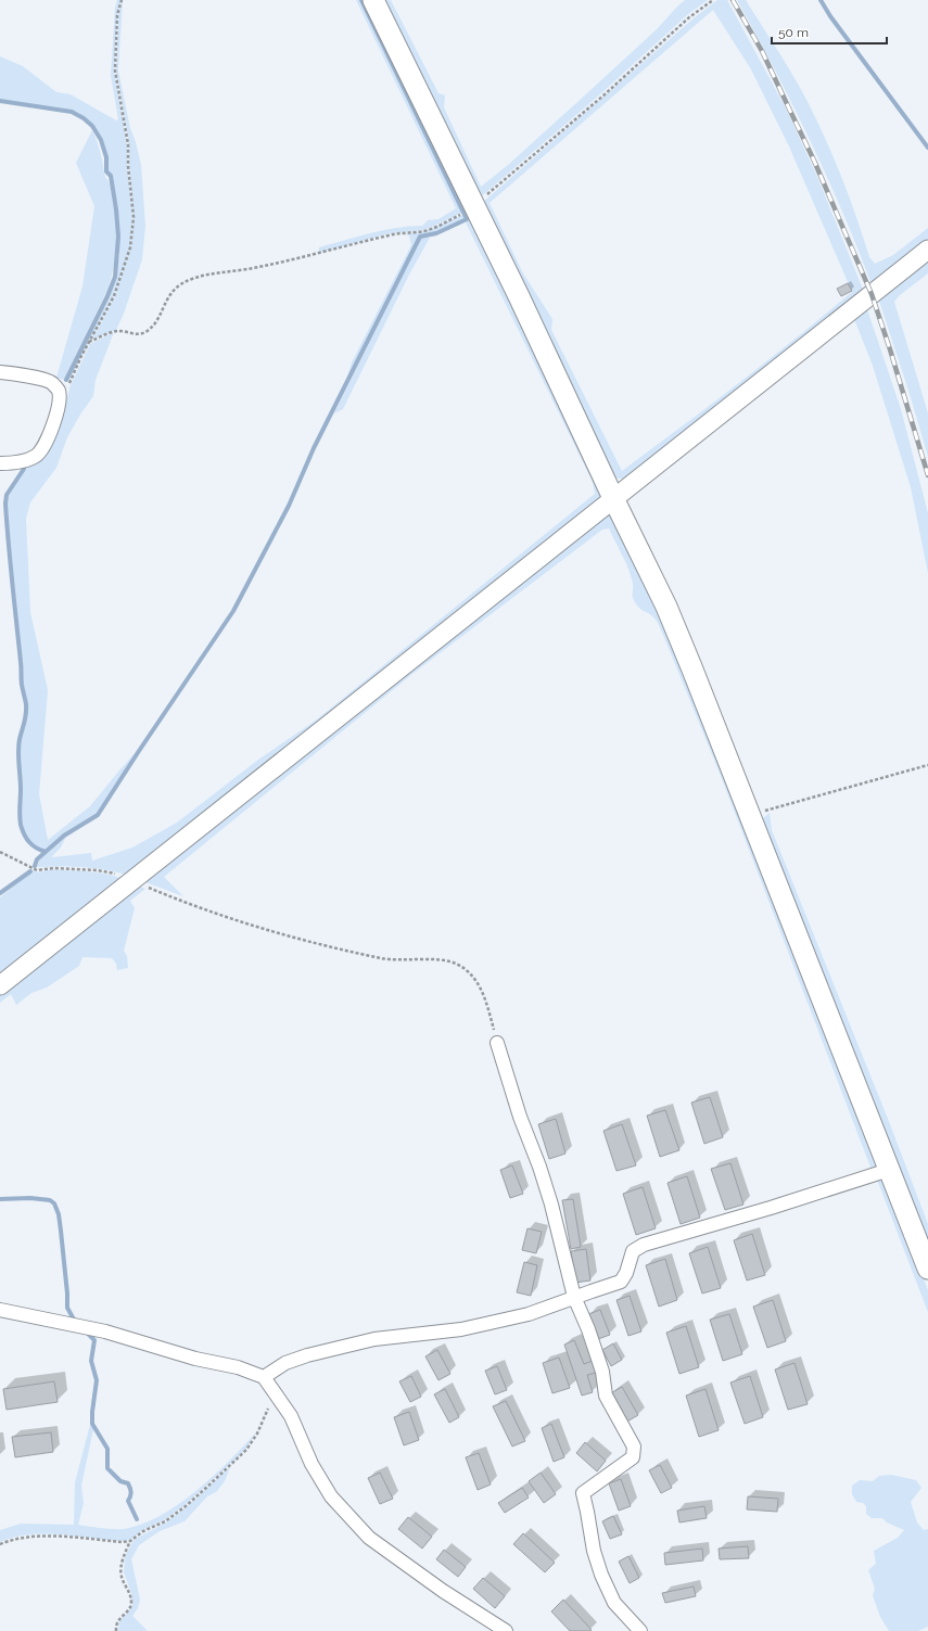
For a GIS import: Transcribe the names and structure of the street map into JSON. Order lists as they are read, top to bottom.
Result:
{
  "scale_bar": "50 m"
}
